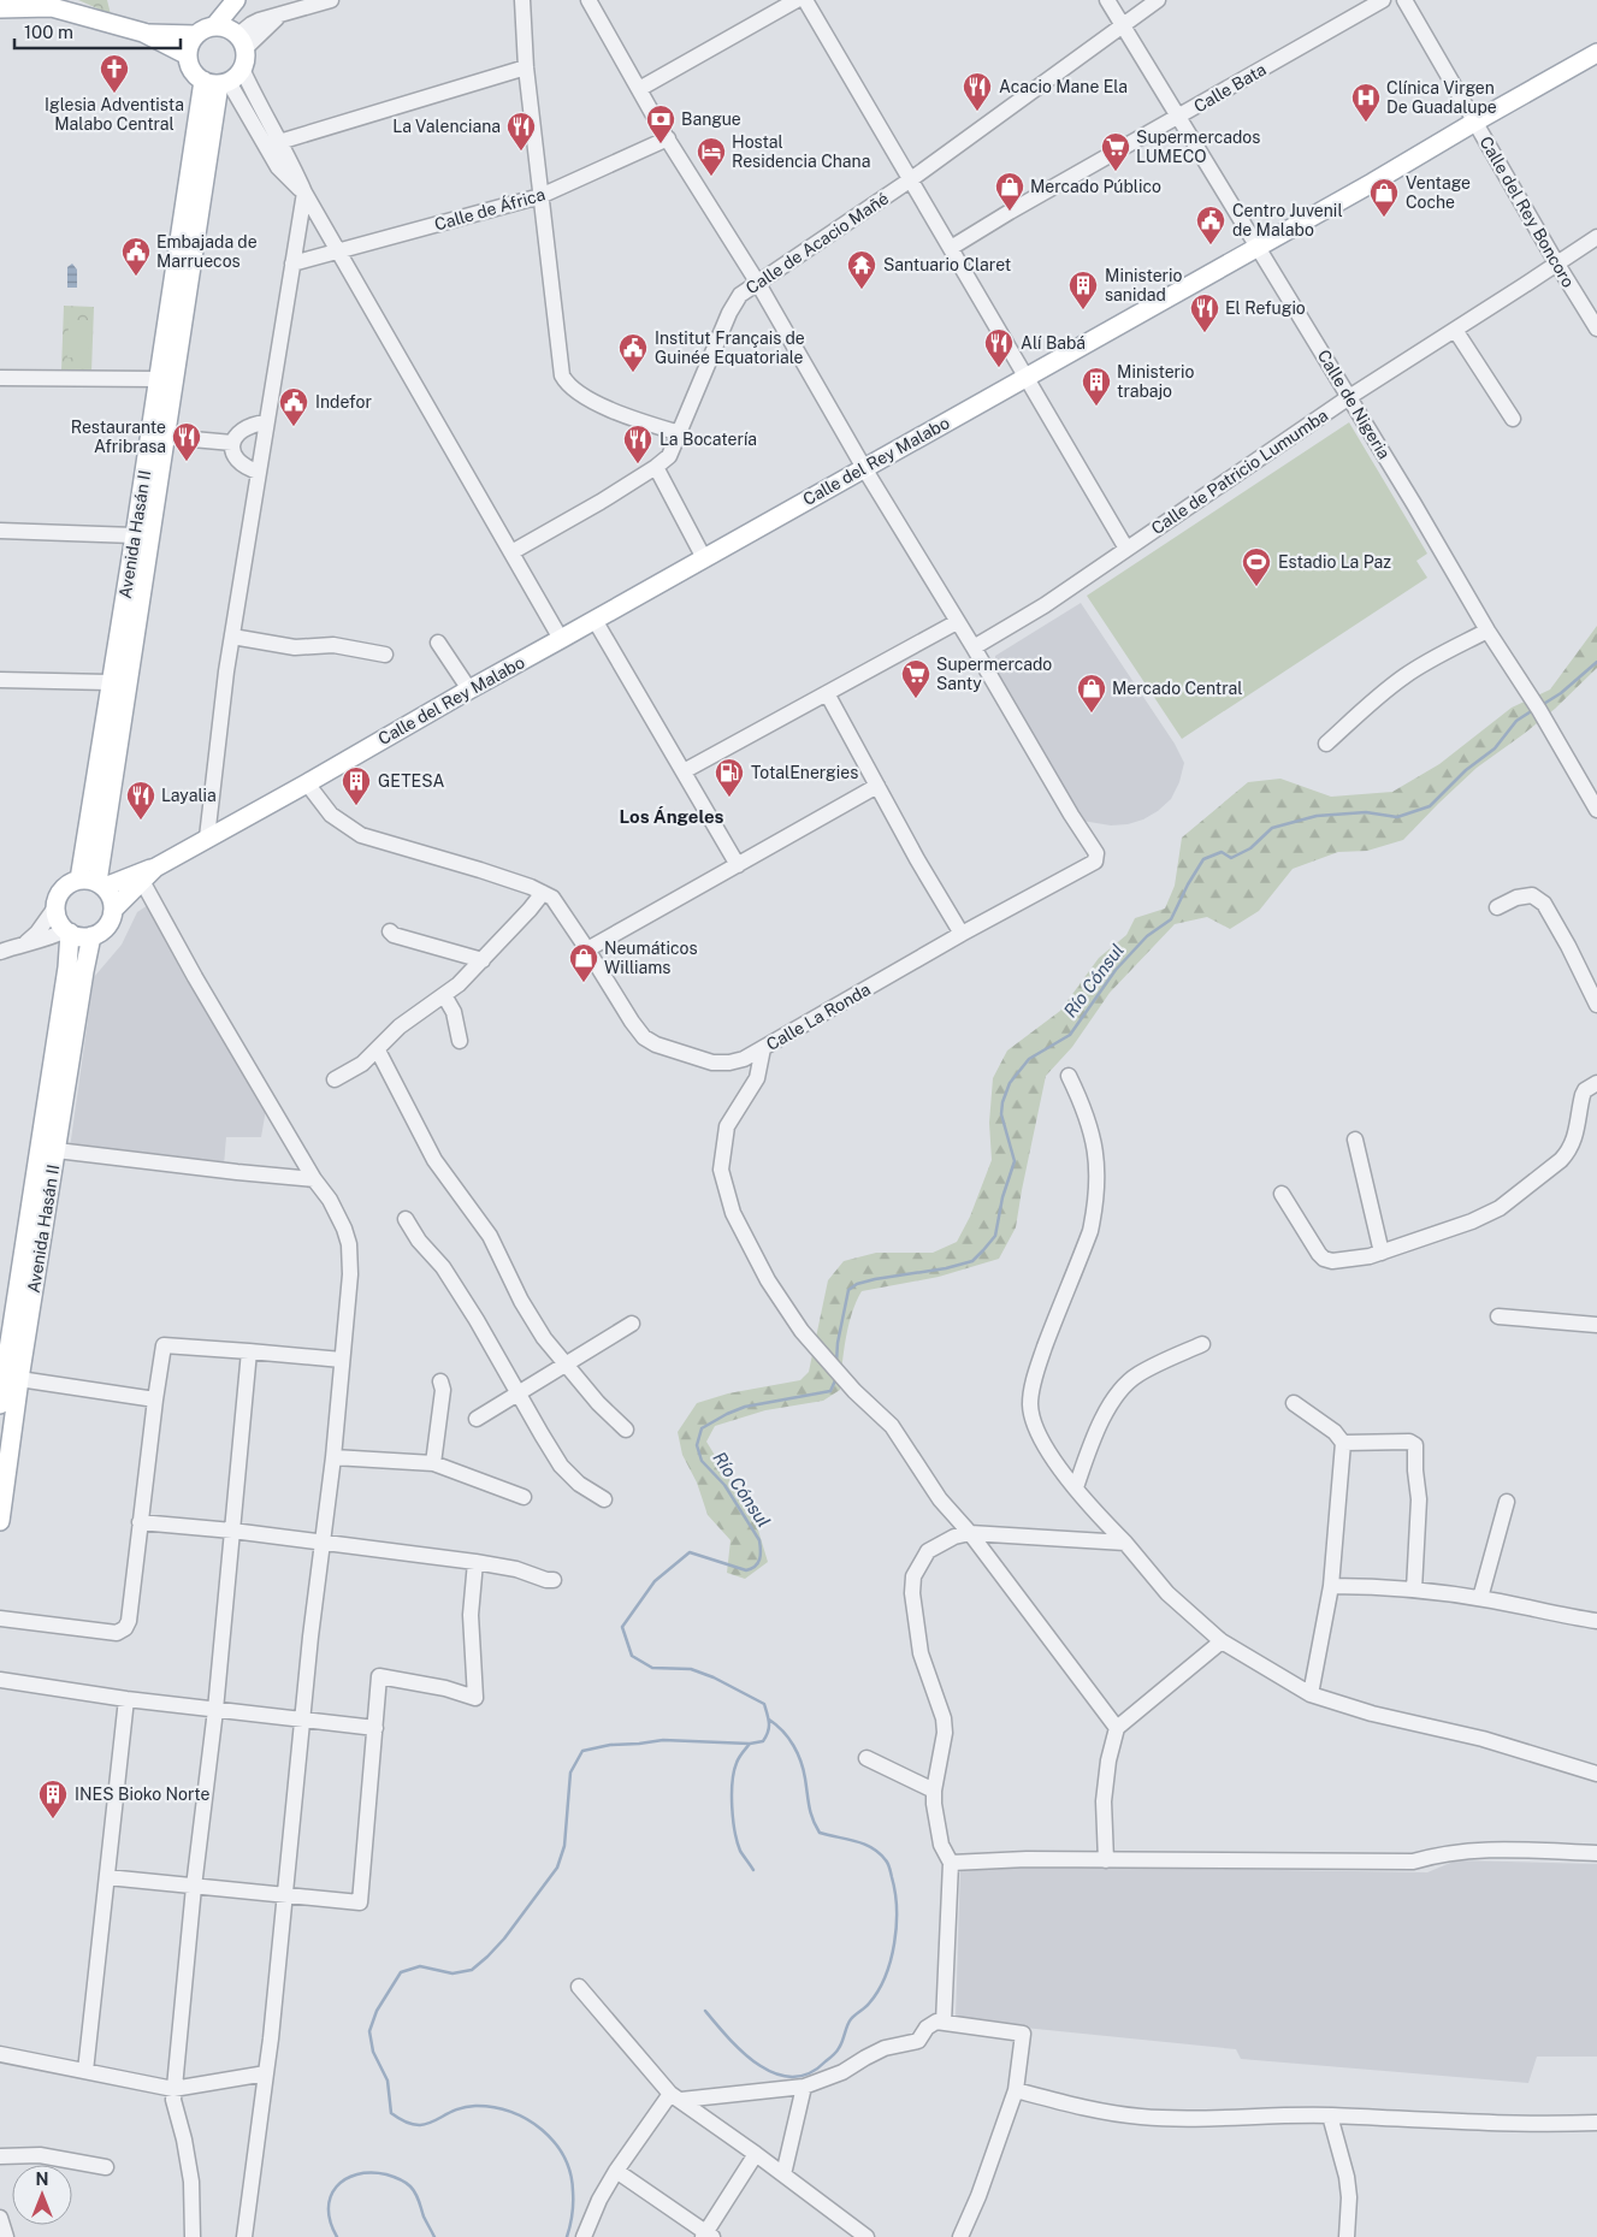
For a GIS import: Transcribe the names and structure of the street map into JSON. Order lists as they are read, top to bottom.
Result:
{
  "streets": {
    "main road": ["Calle del Rey Malabo", "Avenida Hasán II"],
    "street": [
      "Calle Bata",
      "Calle de África",
      "Calle del Rey Boncoro",
      "Calle de Acacio Mañé",
      "Calle de Nigeria",
      "Calle de Patricio Lumumba",
      "Calle La Ronda"
    ]
  },
  "crossings": [
    ["Calle Bata", "Calle de Nigeria"],
    ["Calle del Rey Boncoro", "Calle del Rey Malabo"],
    ["Calle del Rey Boncoro", "Calle de Patricio Lumumba"],
    ["Calle de Acacio Mañé", "Calle de Nigeria"],
    ["Calle de Nigeria", "Calle del Rey Malabo"],
    ["Calle de Nigeria", "Calle de Patricio Lumumba"],
    ["Calle del Rey Malabo", "Avenida Hasán II"],
    ["Calle de Patricio Lumumba", "Calle La Ronda"]
  ],
  "districts": ["Los Ángeles"],
  "water": ["Río Cónsul"],
  "places": {
    "church": ["Iglesia Adventista Malabo Central"],
    "restaurant": [
      "Acacio Mane Ela",
      "La Valenciana",
      "El Refugio",
      "Alí Babá",
      "Restaurante Afribrasa",
      "La Bocatería",
      "Layalia"
    ],
    "hospital": ["Clínica Virgen De Guadalupe"],
    "bank": ["Bangue"],
    "supermarket": ["Supermercados LUMECO", "Supermercado Santy"],
    "hotel": ["Hostal Residencia Chana"],
    "shop": [
      "Mercado Público",
      "Ventage Coche",
      "Mercado Central",
      "Neumáticos Williams"
    ],
    "public building": [
      "Centro Juvenil de Malabo",
      "Embajada de Marruecos",
      "Institut Français de Guinée Equatoriale",
      "Indefor"
    ],
    "temple": ["Santuario Claret"],
    "building": [
      "Ministerio sanidad",
      "Ministerio trabajo",
      "GETESA",
      "INES Bioko Norte"
    ],
    "sports": ["Estadio La Paz"],
    "fuel station": ["TotalEnergies"]
  },
  "scale_bar": "100 m",
  "north": "top"
}
